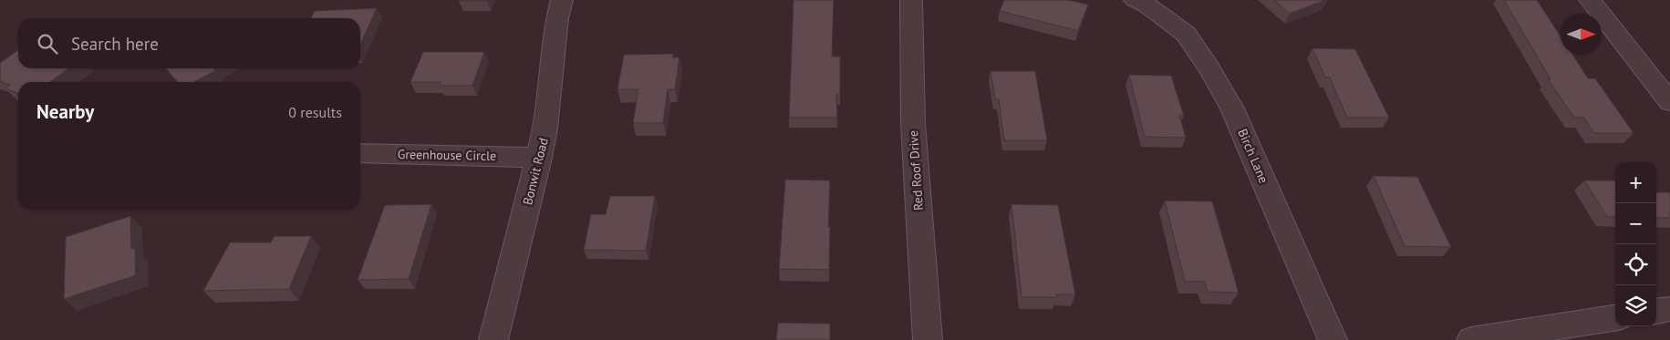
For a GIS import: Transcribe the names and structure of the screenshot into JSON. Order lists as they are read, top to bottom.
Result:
{
  "streets": {
    "street": [
      "Greenhouse Circle",
      "Birch Lane",
      "Red Roof Drive",
      "Bonwit Road"
    ]
  },
  "crossings": [
    ["Greenhouse Circle", "Bonwit Road"]
  ],
  "north": "right",
  "page": {
    "search": "Search here",
    "heading": ["Nearby", "0 results"],
    "map_buttons": ["+", "−"]
  }
}
